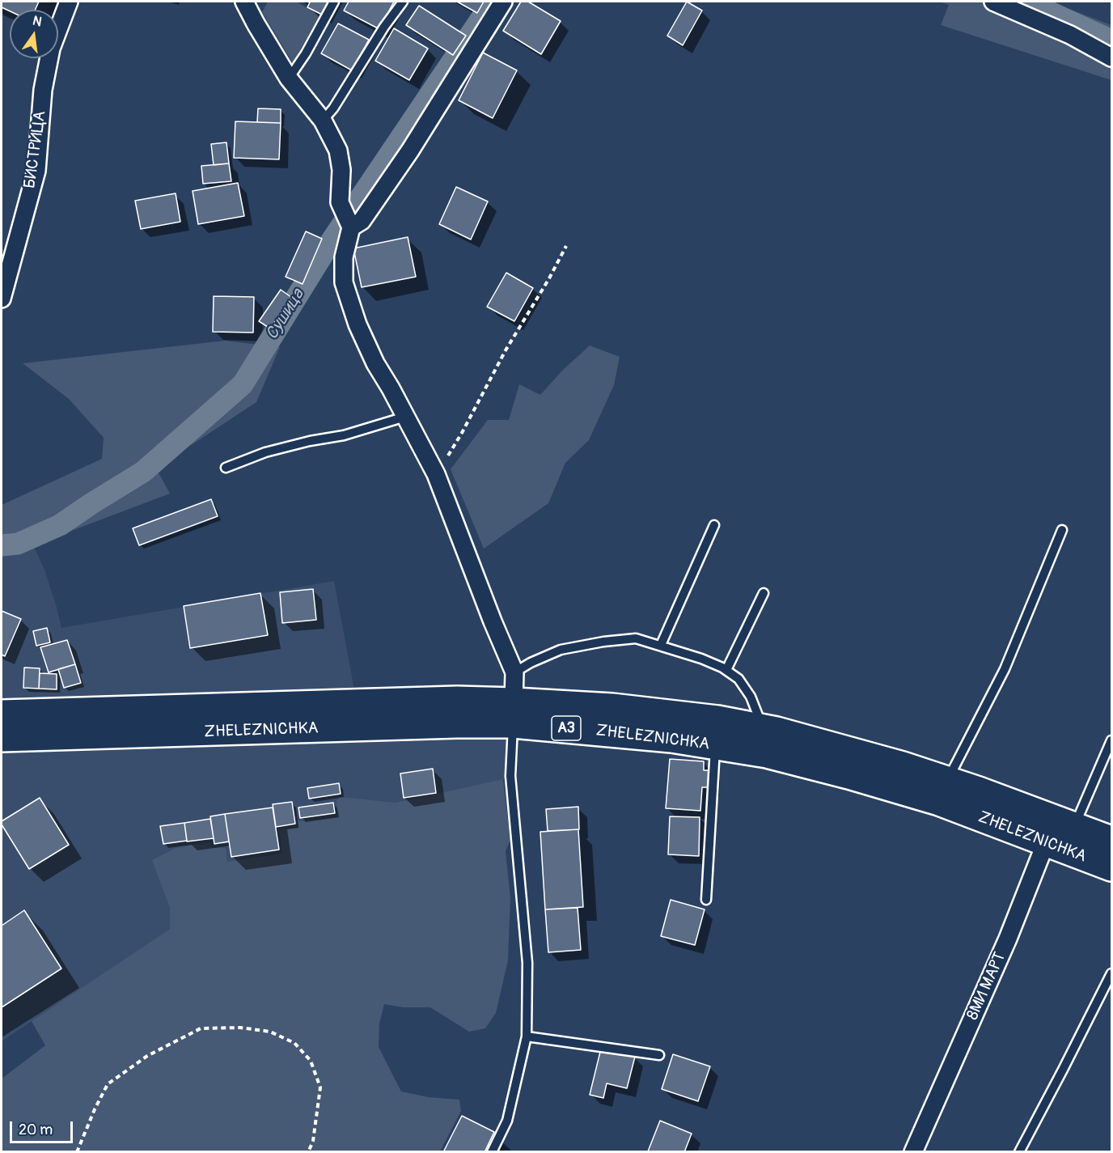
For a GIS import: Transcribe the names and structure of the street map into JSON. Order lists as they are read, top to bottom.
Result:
{
  "streets": {
    "main road": ["A3", "ZHELEZNICHKA"],
    "street": ["БИСТРИЦА", "8МИ МАРТ"]
  },
  "crossings": [
    ["ZHELEZNICHKA", "8МИ МАРТ"]
  ],
  "water": ["Сушица"],
  "scale_bar": "20 m",
  "north": "top"
}
